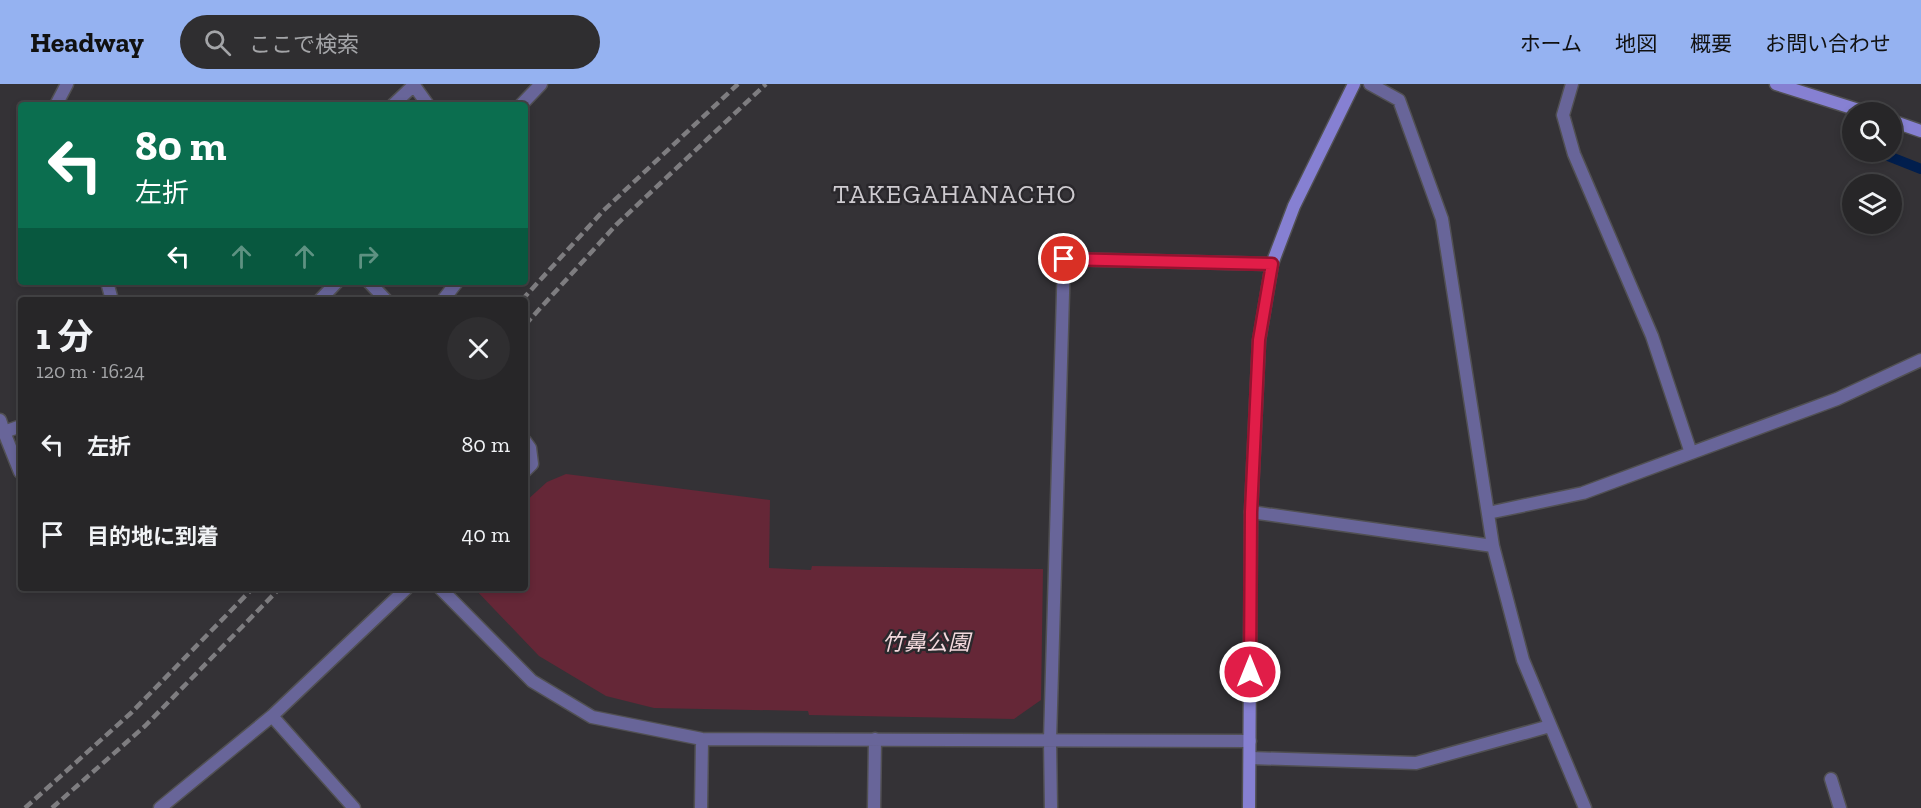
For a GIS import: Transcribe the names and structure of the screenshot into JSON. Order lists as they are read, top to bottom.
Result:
{
  "districts": ["TAKEGAHANACHO"],
  "parks": ["竹鼻公園"],
  "page": {
    "header": "Headway",
    "search": "ここで検索",
    "nav": [
      "ホーム",
      "地図",
      "概要",
      "お問い合わせ"
    ],
    "turn": ["80 m", "左折"],
    "heading": ["1 分", "120 m · 16:24"],
    "list": [
      {
        "name": "左折",
        "value": "80 m"
      },
      {
        "name": "目的地に到着",
        "value": "40 m"
      }
    ]
  }
}
